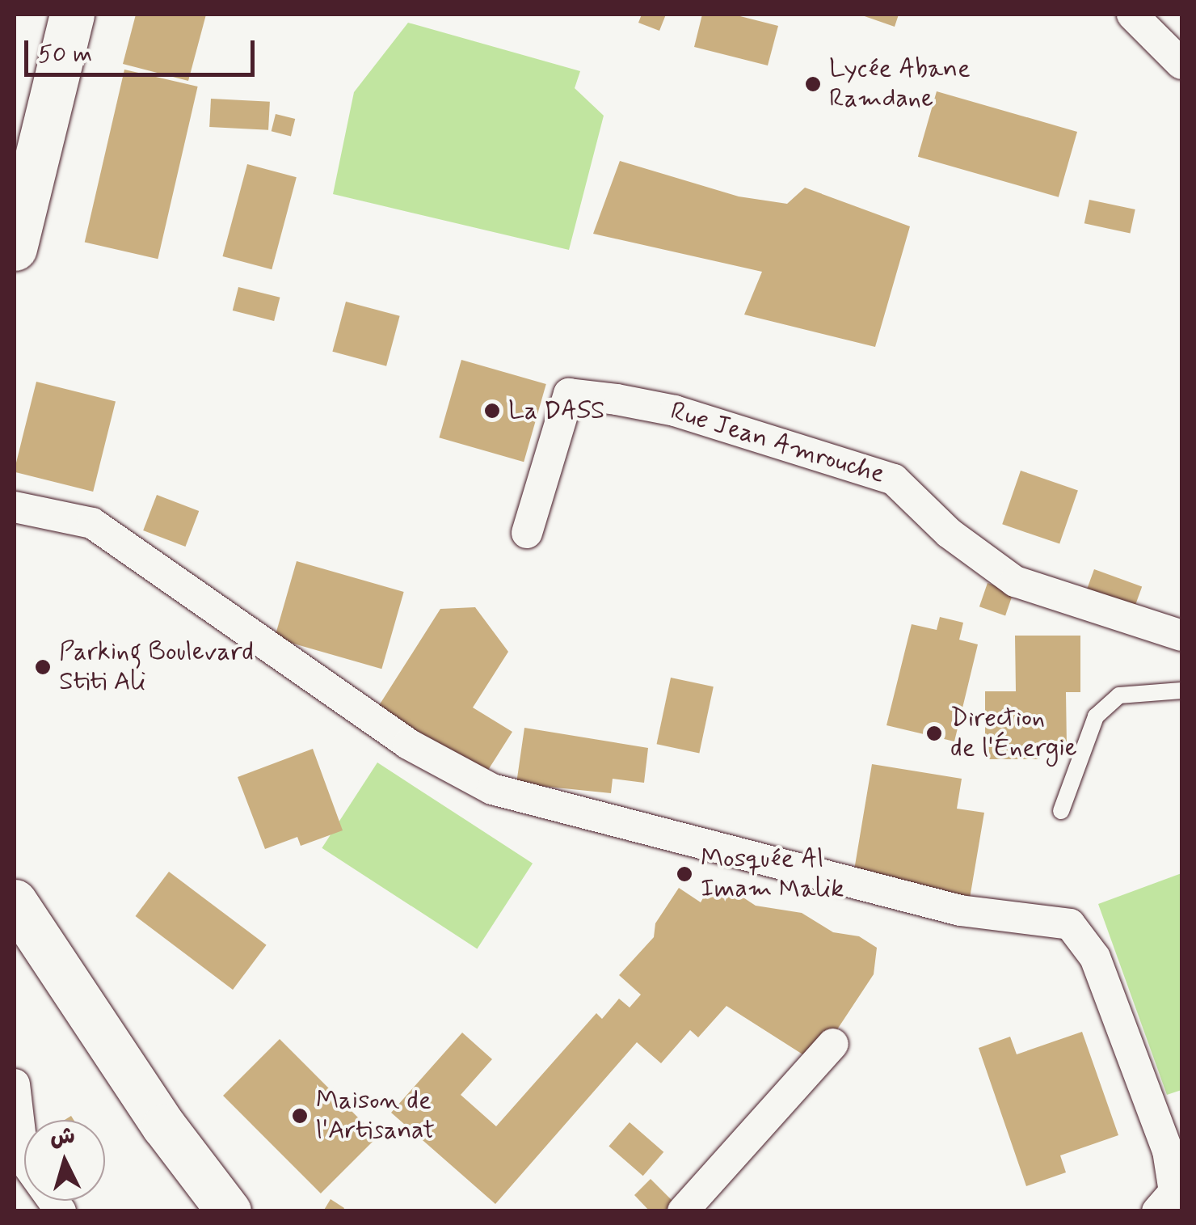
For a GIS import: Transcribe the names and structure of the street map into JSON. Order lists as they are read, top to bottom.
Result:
{
  "streets": {
    "street": ["Rue Jean Amrouche"]
  },
  "places": [
    "Lycée Abane Ramdane",
    "La DASS",
    "Parking Boulevard Stiti Ali",
    "Direction de l'Énergie",
    "Mosquée Al Imam Malik",
    "Maison de l'Artisanat"
  ],
  "scale_bar": "50 m",
  "north": "top"
}
